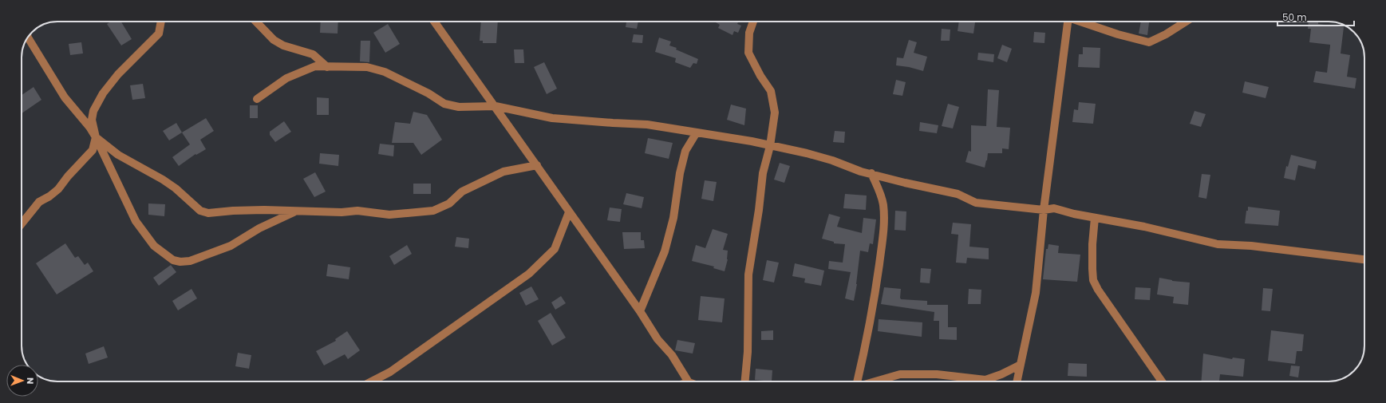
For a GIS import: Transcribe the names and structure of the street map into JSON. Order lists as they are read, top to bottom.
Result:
{
  "scale_bar": "50 m",
  "north": "right"
}
